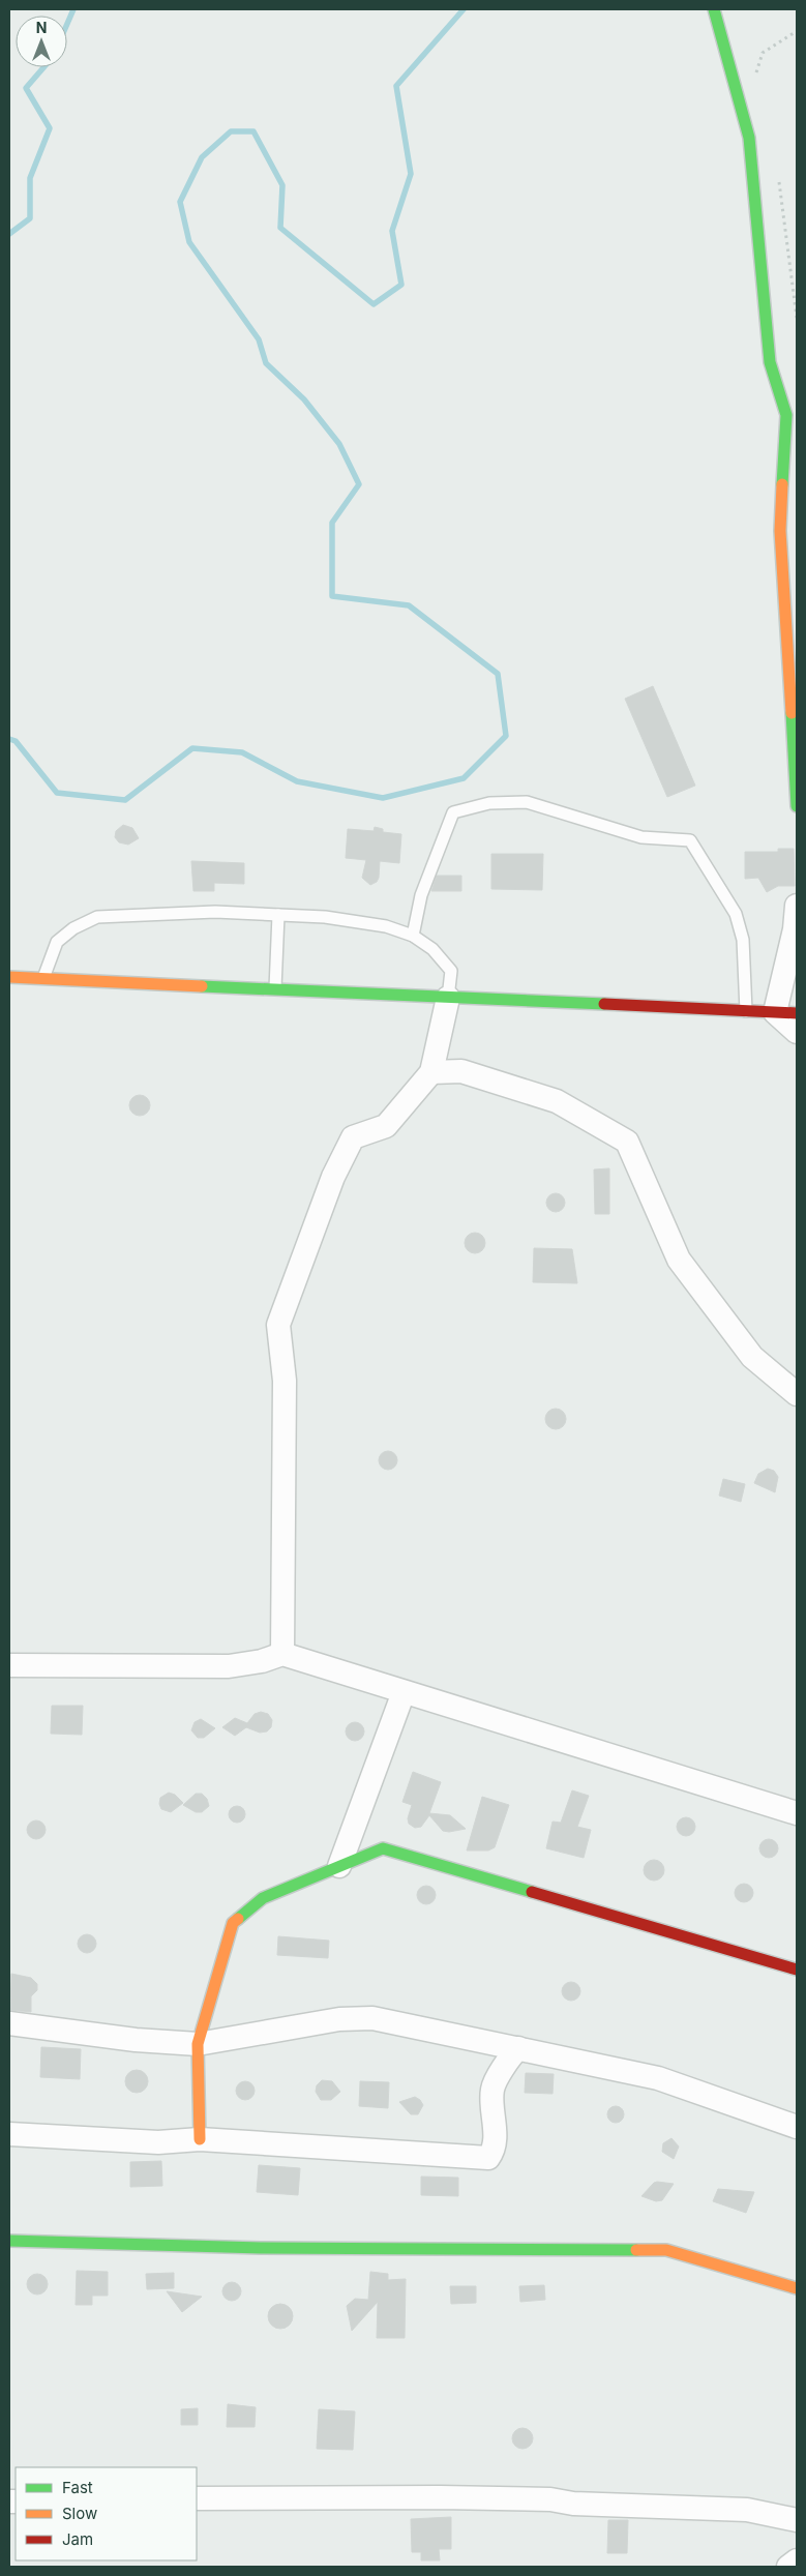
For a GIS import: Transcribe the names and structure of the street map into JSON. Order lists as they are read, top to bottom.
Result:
{
  "legend": ["Fast", "Slow", "Jam"],
  "north": "top"
}
